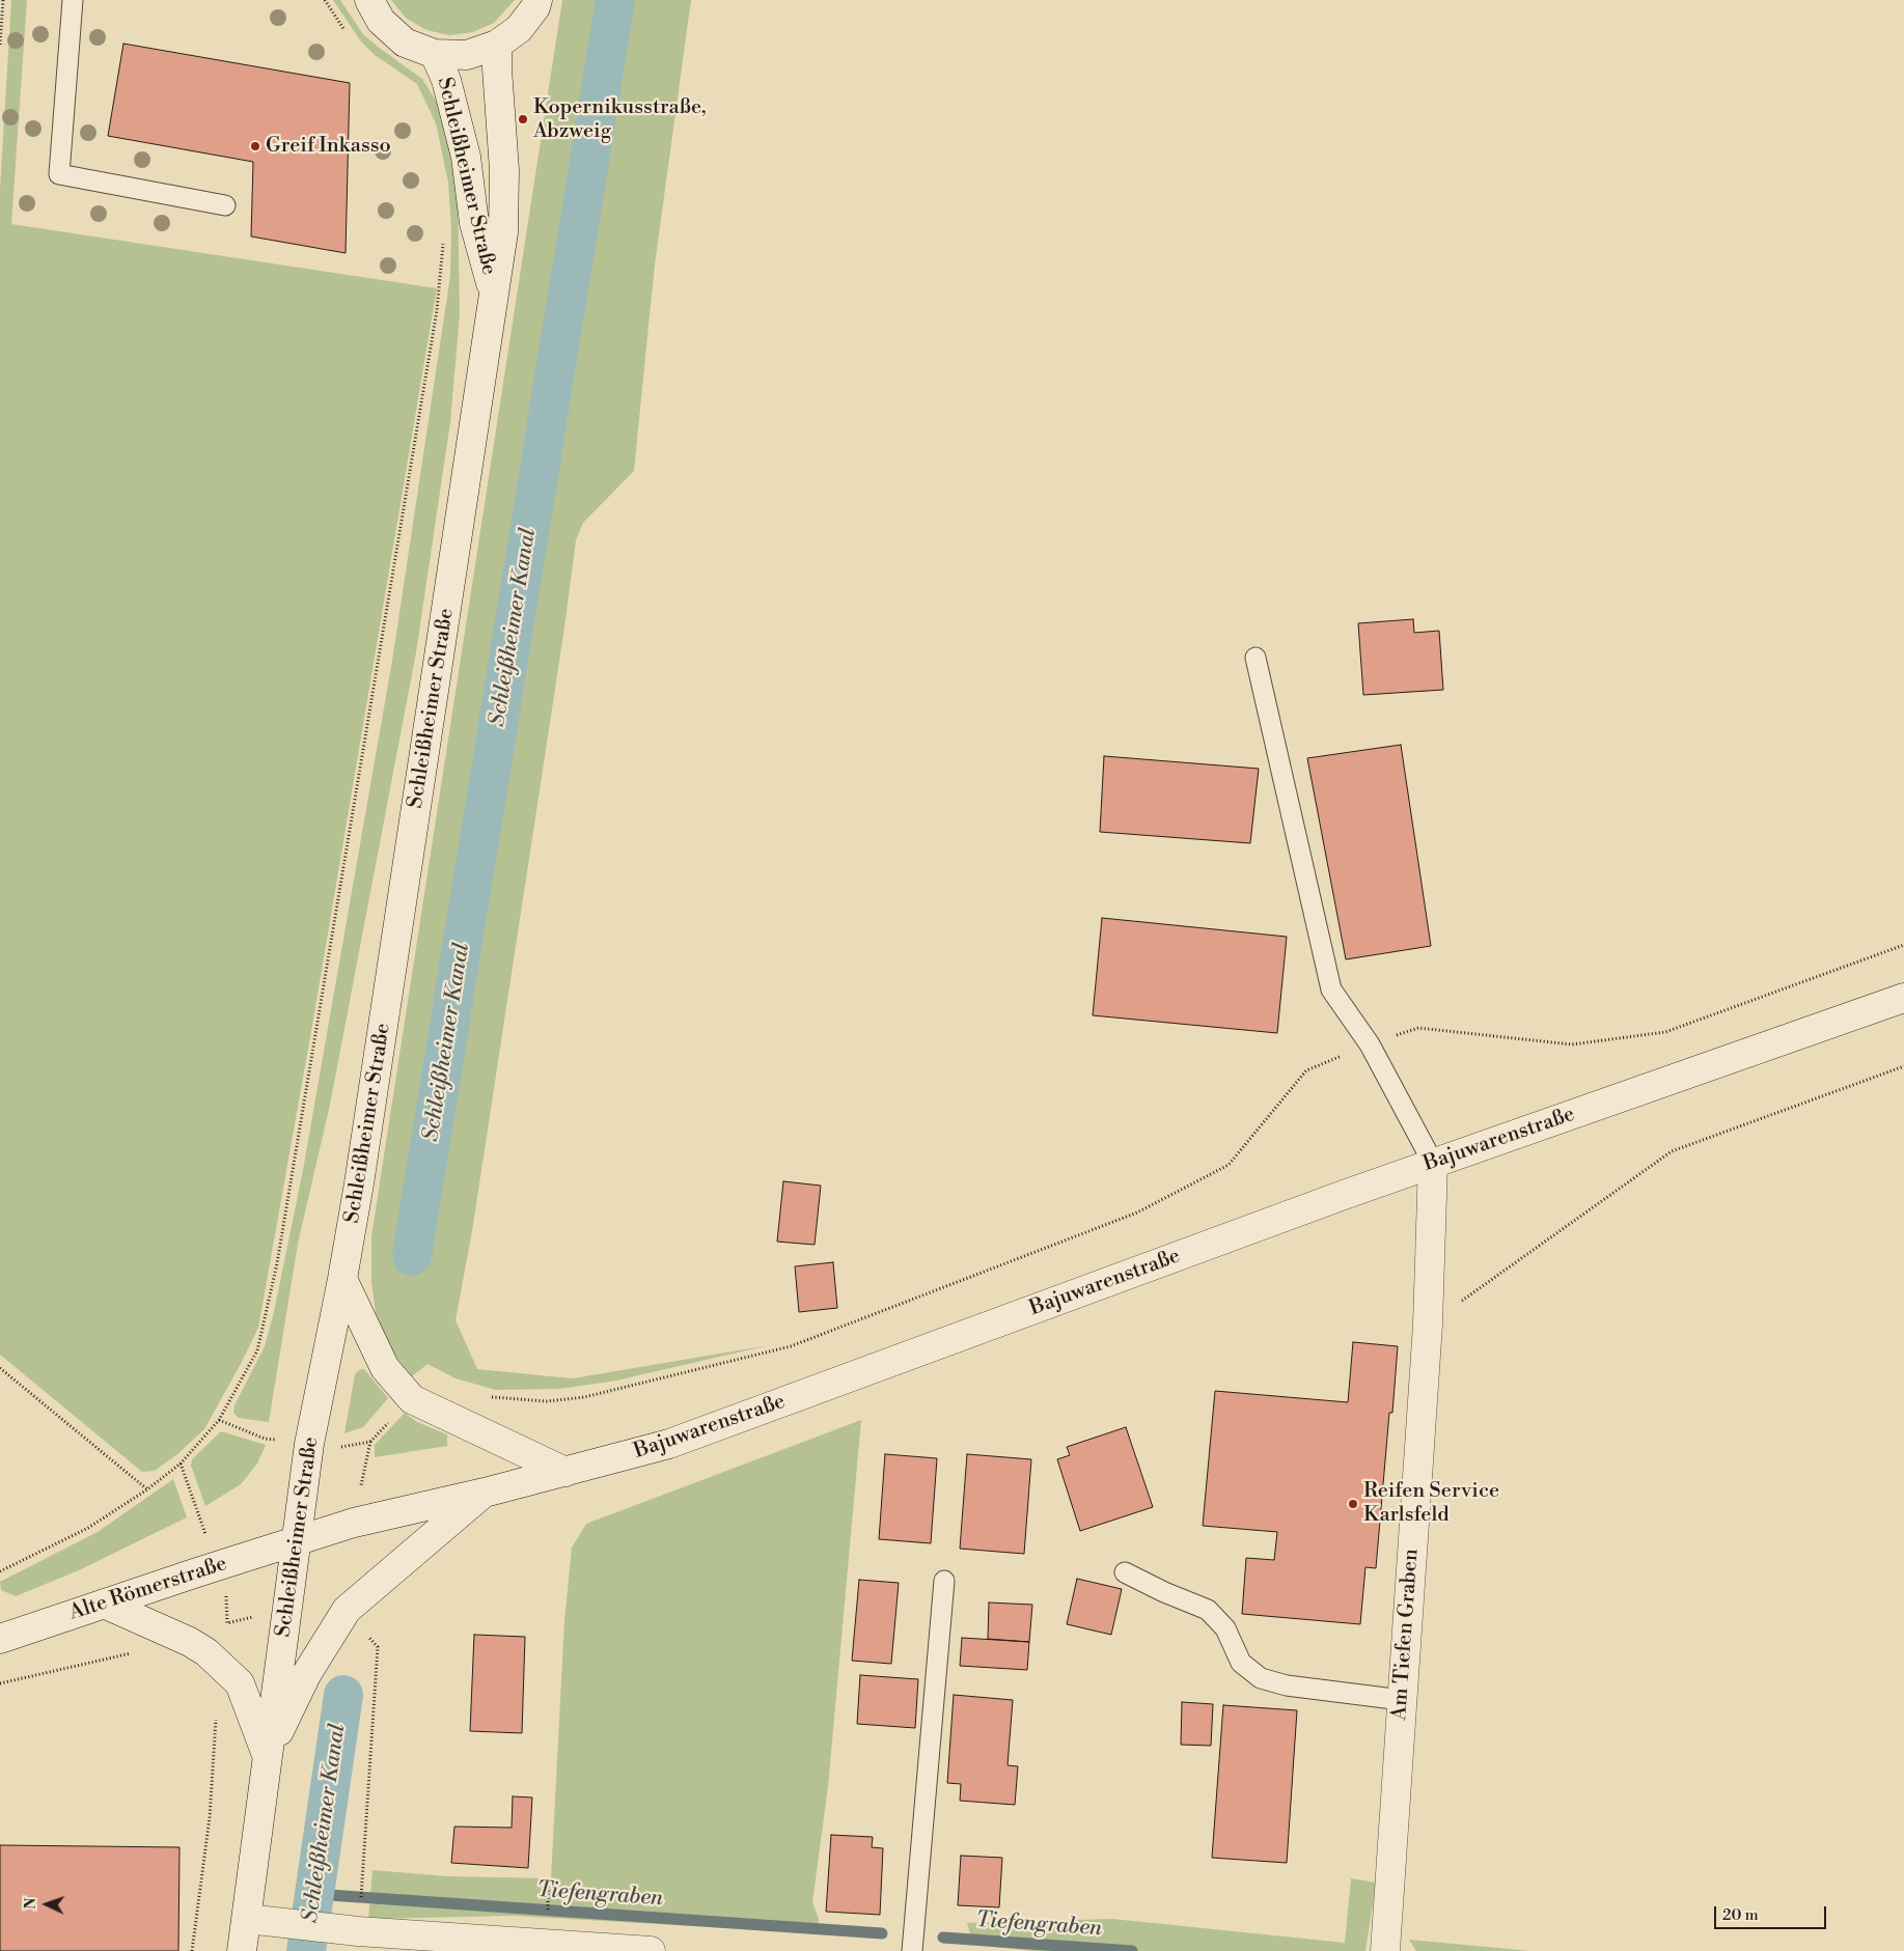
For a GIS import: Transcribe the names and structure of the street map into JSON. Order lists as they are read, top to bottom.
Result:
{
  "streets": {
    "main road": [
      "Schleißheimer Straße",
      "Bajuwarenstraße",
      "Alte Römerstraße",
      "Am Tiefen Graben"
    ]
  },
  "crossings": [
    ["Schleißheimer Straße", "Bajuwarenstraße"],
    ["Schleißheimer Straße", "Alte Römerstraße"],
    ["Bajuwarenstraße", "Alte Römerstraße"],
    ["Bajuwarenstraße", "Am Tiefen Graben"]
  ],
  "water": ["Schleißheimer Kanal", "Tiefengraben"],
  "places": ["Kopernikusstraße, Abzweig", "Greif Inkasso", "Reifen Service Karlsfeld"],
  "scale_bar": "20 m",
  "north": "left"
}
